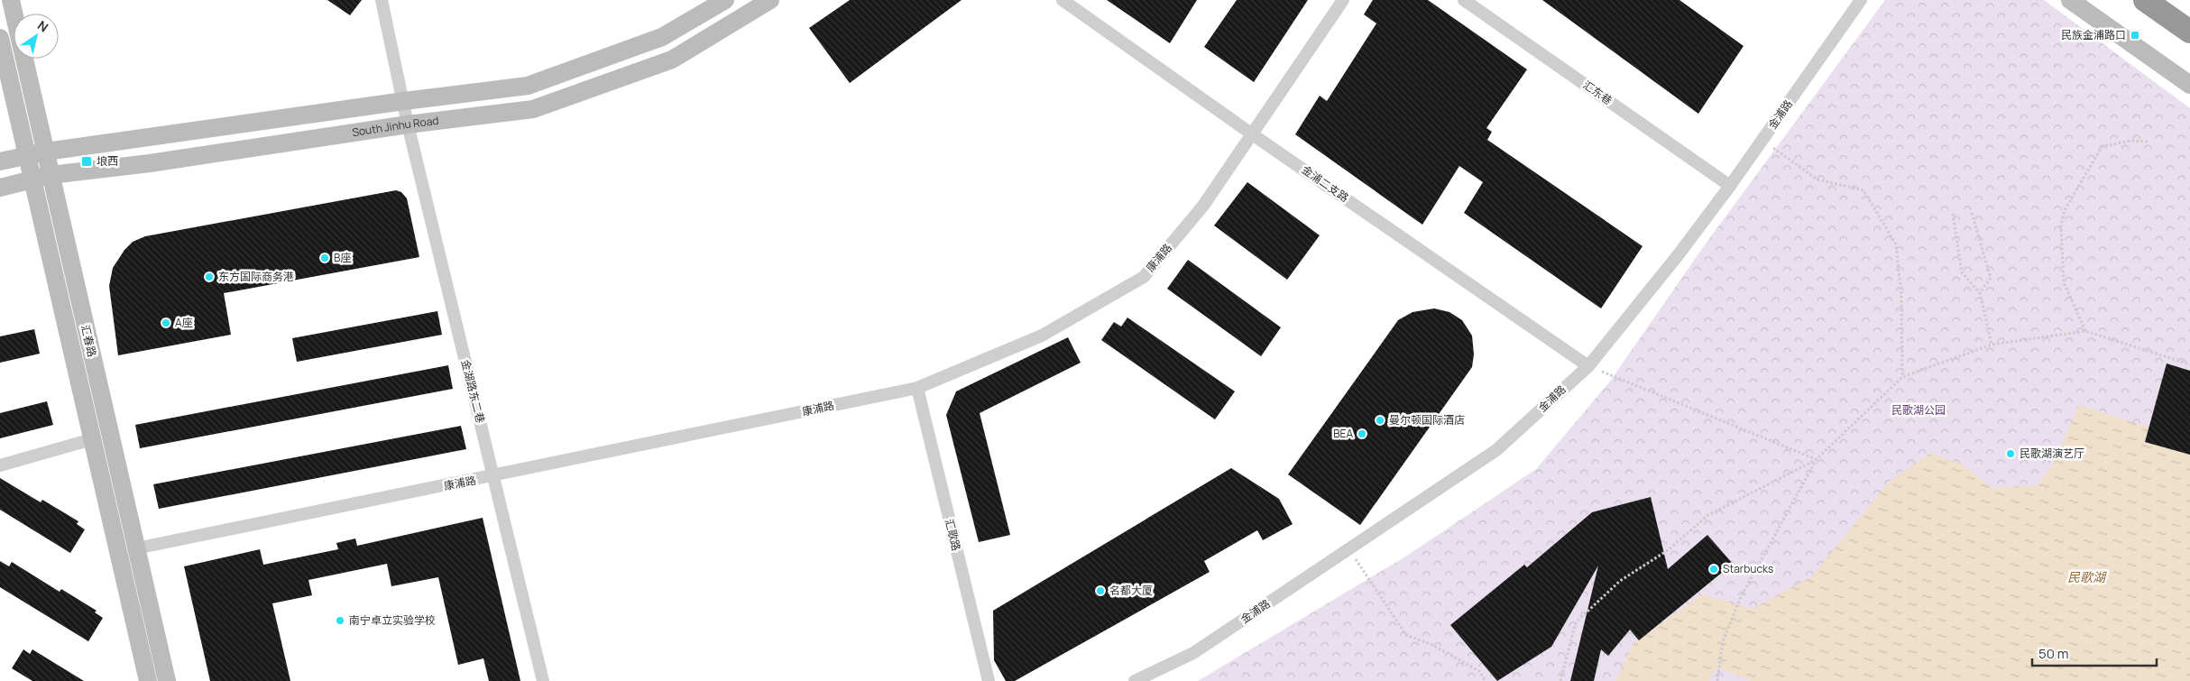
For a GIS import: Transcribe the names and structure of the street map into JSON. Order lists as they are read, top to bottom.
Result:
{
  "streets": {
    "main road": ["South Jinhu Road", "汇春路"],
    "street": [
      "汇东巷",
      "金浦路",
      "金浦二支路",
      "康浦路",
      "金湖路东二巷",
      "汇歌路"
    ]
  },
  "crossings": [
    ["汇东巷", "金浦路"],
    ["金浦路", "金浦二支路"],
    ["South Jinhu Road", "汇春路"],
    ["South Jinhu Road", "金湖路东二巷"],
    ["金浦二支路", "康浦路"],
    ["康浦路", "汇春路"],
    ["康浦路", "金湖路东二巷"],
    ["康浦路", "汇歌路"]
  ],
  "water": ["民歌湖"],
  "parks": ["民歌湖公园"],
  "places": {
    "transit": ["民族金浦路口", "埌西"],
    "other": [
      "B座",
      "东方国际商务港",
      "A座",
      "曼尔顿国际酒店",
      "BEA",
      "民歌湖演艺厅",
      "Starbucks",
      "名都大厦",
      "南宁卓立实验学校"
    ]
  },
  "scale_bar": "50 m",
  "north": "top right"
}
